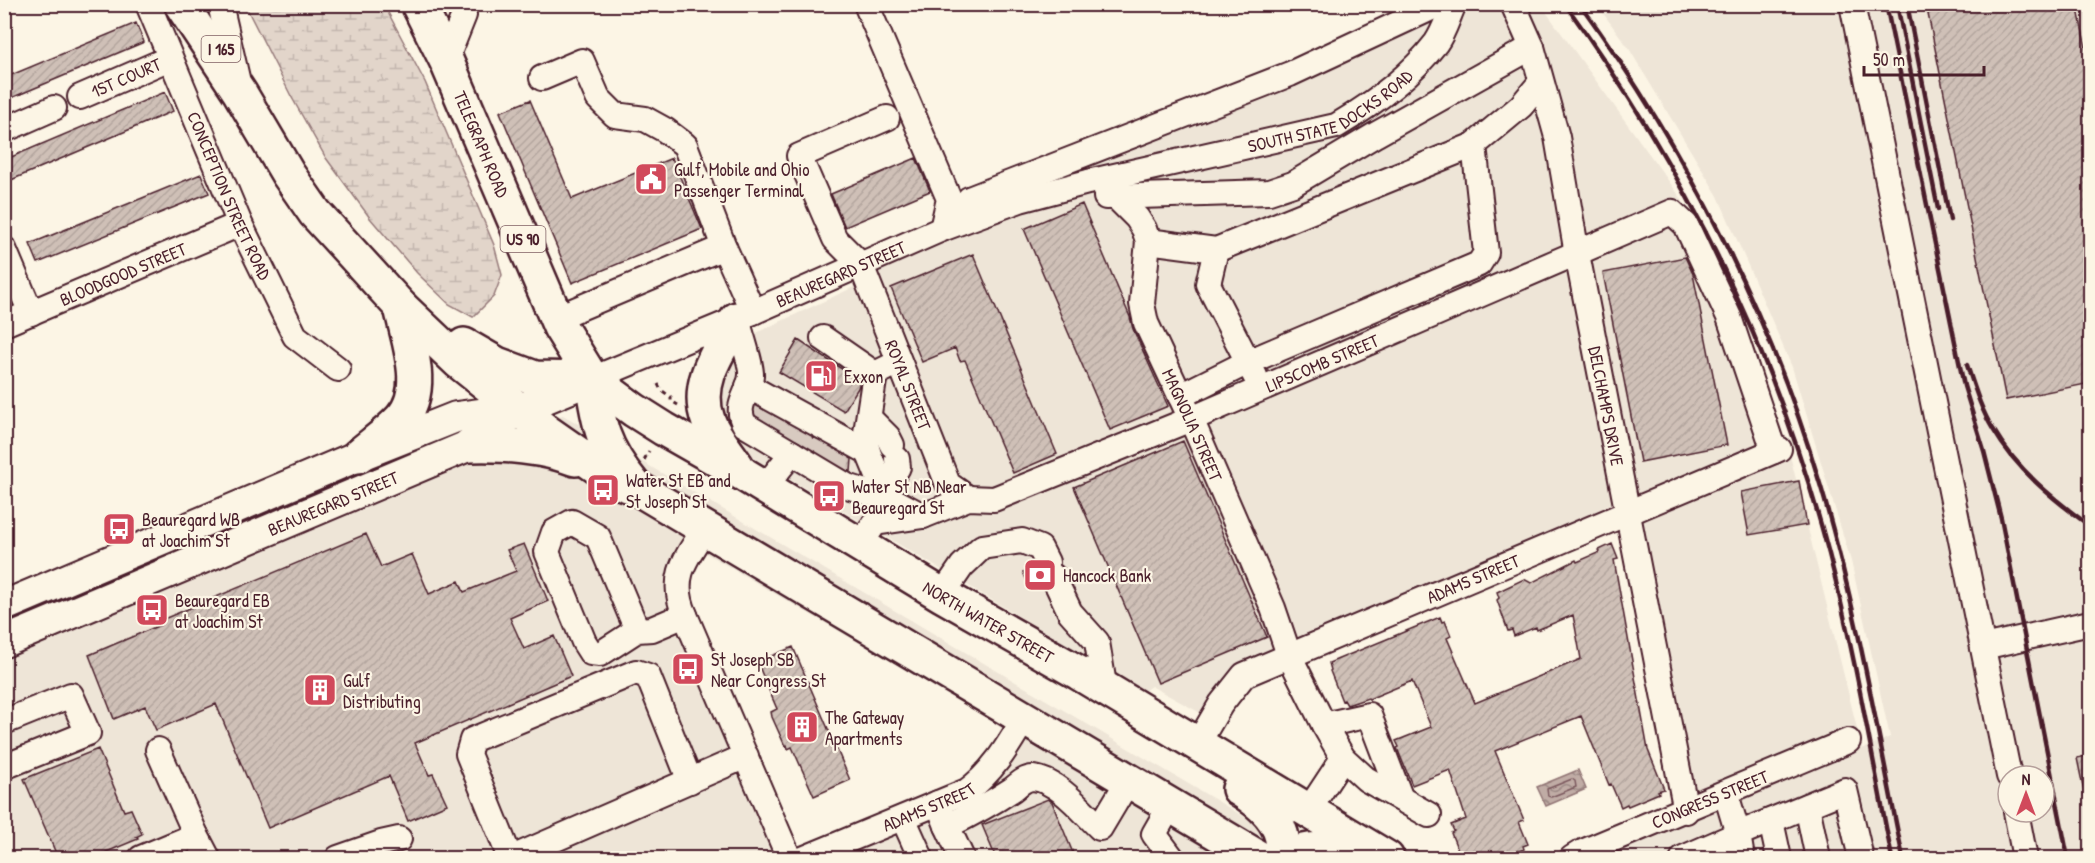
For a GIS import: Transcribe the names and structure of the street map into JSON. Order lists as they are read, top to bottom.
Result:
{
  "streets": {
    "highway": [
      "I 165",
      "TELEGRAPH ROAD",
      "US 90",
      "NORTH WATER STREET"
    ],
    "main road": ["BEAUREGARD STREET"],
    "street": [
      "1ST COURT",
      "SOUTH STATE DOCKS ROAD",
      "CONCEPTION STREET ROAD",
      "BLOODGOOD STREET",
      "LIPSCOMB STREET",
      "ROYAL STREET",
      "DELCHAMPS DRIVE",
      "MAGNOLIA STREET",
      "ADAMS STREET",
      "CONGRESS STREET"
    ]
  },
  "crossings": [
    ["1ST COURT", "CONCEPTION STREET ROAD"],
    ["SOUTH STATE DOCKS ROAD", "BEAUREGARD STREET"],
    ["TELEGRAPH ROAD", "BEAUREGARD STREET"],
    ["TELEGRAPH ROAD", "NORTH WATER STREET"],
    ["CONCEPTION STREET ROAD", "BLOODGOOD STREET"],
    ["BEAUREGARD STREET", "ROYAL STREET"],
    ["BEAUREGARD STREET", "NORTH WATER STREET"],
    ["LIPSCOMB STREET", "ROYAL STREET"],
    ["LIPSCOMB STREET", "DELCHAMPS DRIVE"],
    ["LIPSCOMB STREET", "MAGNOLIA STREET"],
    ["LIPSCOMB STREET", "ADAMS STREET"],
    ["DELCHAMPS DRIVE", "ADAMS STREET"],
    ["DELCHAMPS DRIVE", "CONGRESS STREET"],
    ["MAGNOLIA STREET", "ADAMS STREET"],
    ["ADAMS STREET", "NORTH WATER STREET"]
  ],
  "places": {
    "public building": ["Gulf, Mobile and Ohio Passenger Terminal"],
    "fuel station": ["Exxon"],
    "bus stop": [
      "Water St EB and St Joseph St",
      "Water St NB Near Beauregard St",
      "Beauregard WB at Joachim St",
      "Beauregard EB at Joachim St",
      "St Joseph SB Near Congress St"
    ],
    "bank": ["Hancock Bank"],
    "building": ["Gulf Distributing", "The Gateway Apartments"]
  },
  "scale_bar": "50 m",
  "north": "top"
}
